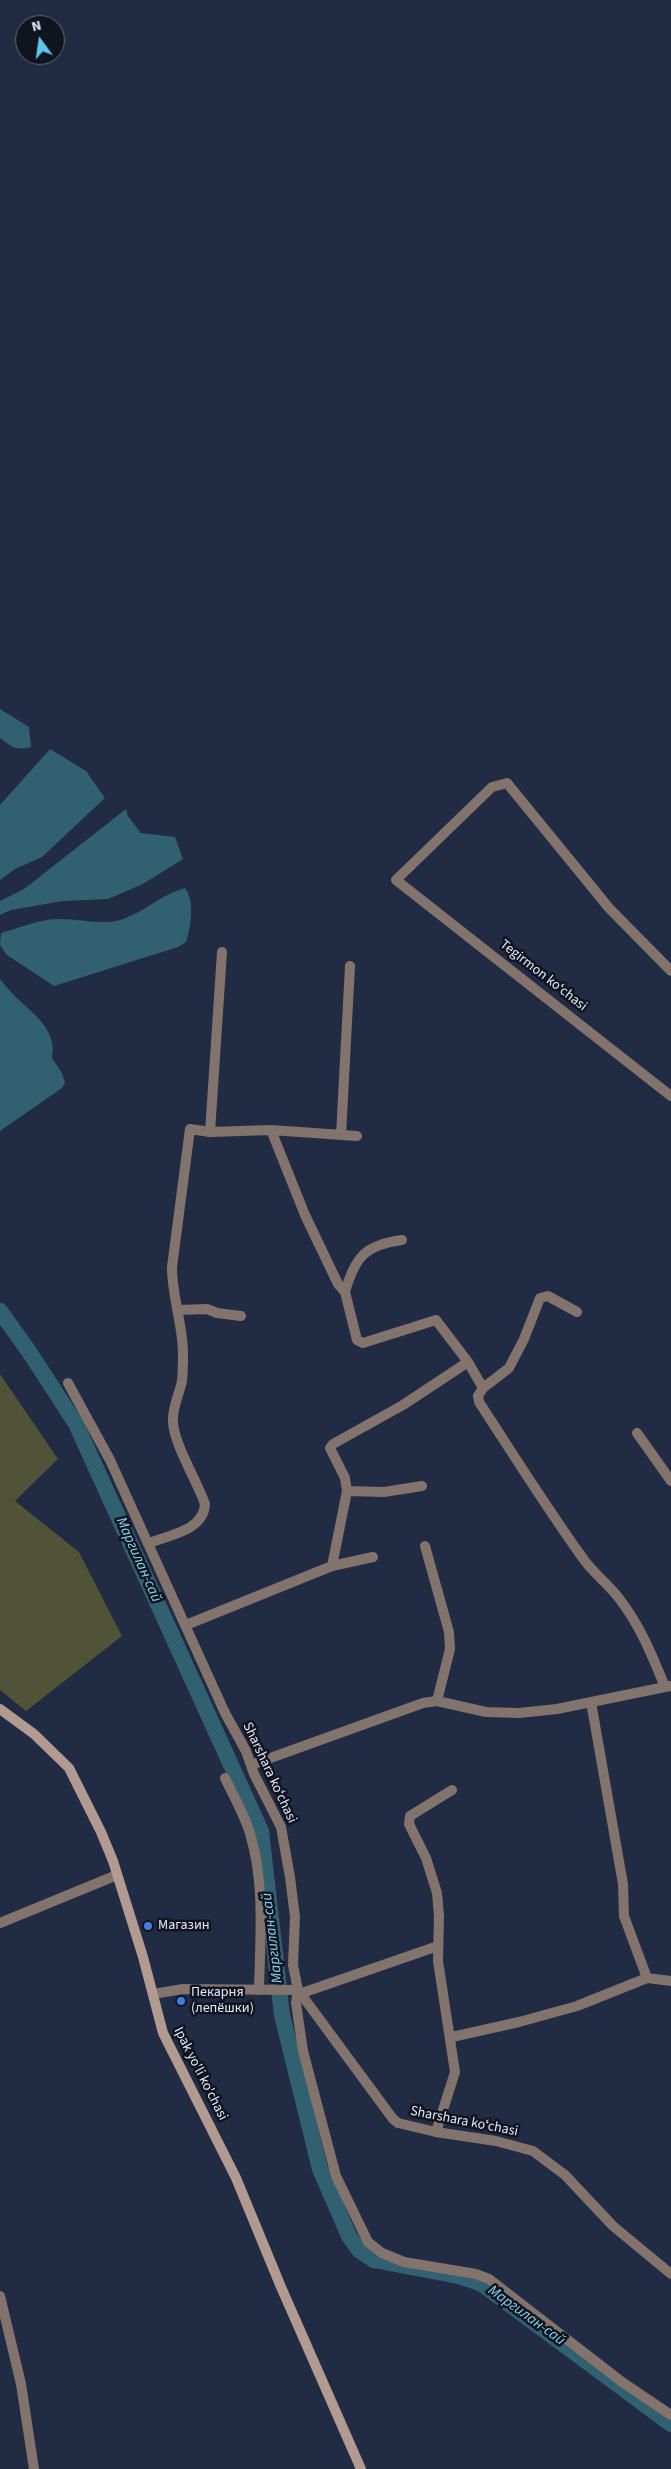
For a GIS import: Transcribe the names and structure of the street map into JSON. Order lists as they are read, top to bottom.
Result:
{
  "streets": {
    "main road": ["Ipak yo'li ko'chasi"],
    "street": ["Tegirmon koʻchasi", "Sharshara koʻchasi"]
  },
  "water": ["Маргилан-сай"],
  "places": ["Магазин", "Пекарня (лепёшки)"],
  "north": "top"
}
